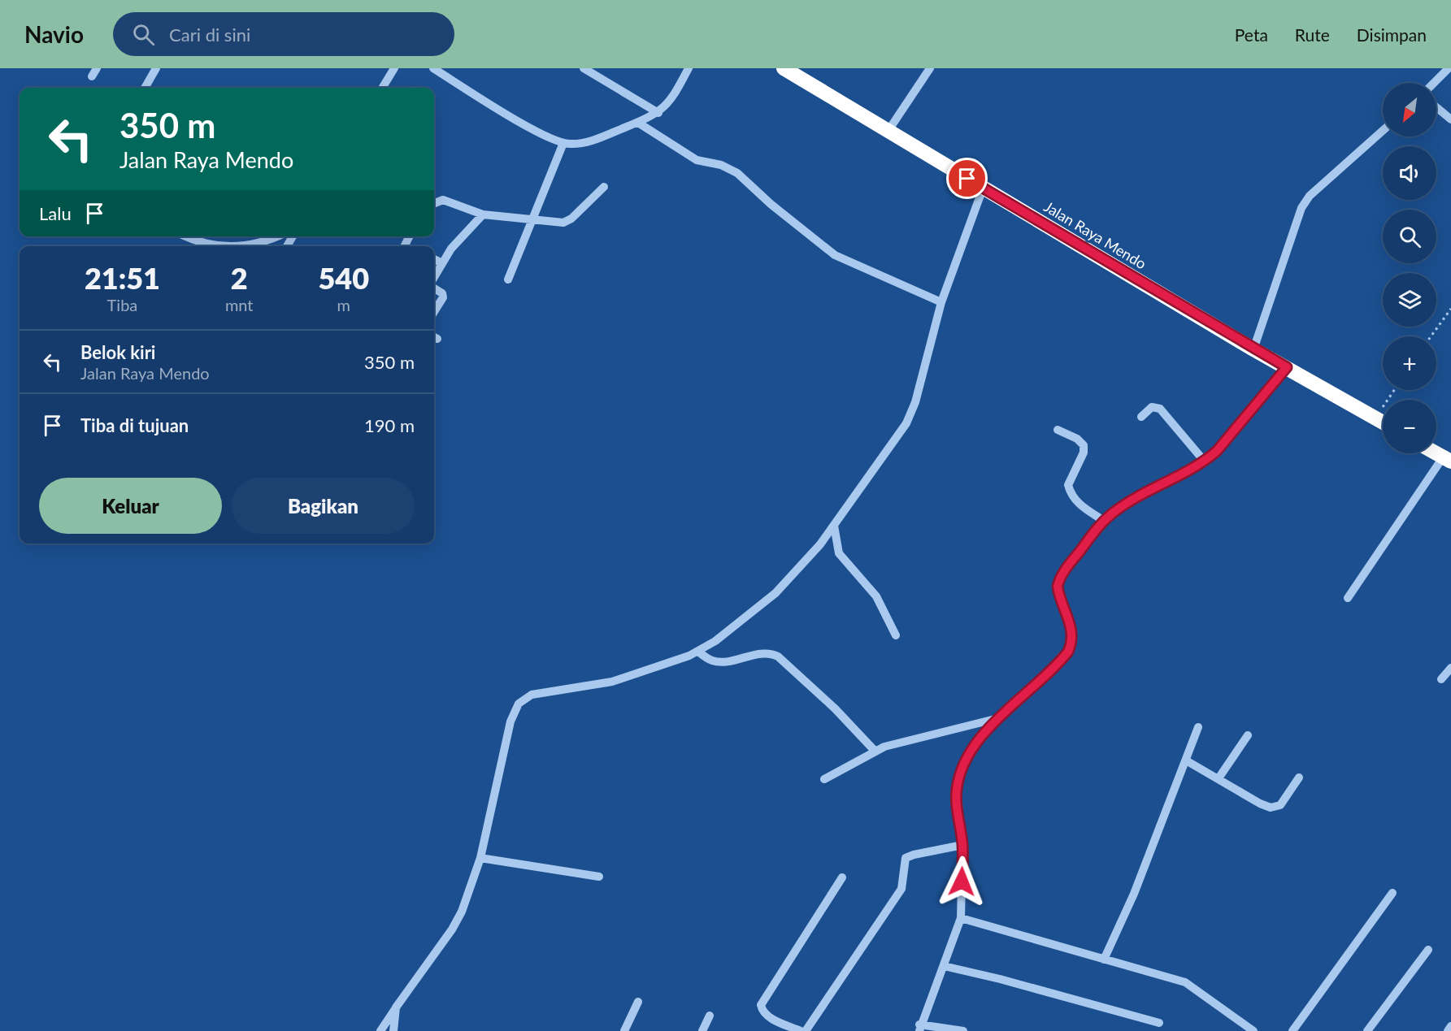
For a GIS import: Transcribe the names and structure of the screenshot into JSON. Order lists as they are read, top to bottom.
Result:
{
  "streets": {
    "highway": ["Jalan Raya Mendo"]
  },
  "north": "bottom left",
  "page": {
    "header": "Navio",
    "search": "Cari di sini",
    "nav": ["Peta", "Rute", "Disimpan"],
    "map_buttons": ["+", "−"],
    "turn": ["350 m", "Jalan Raya Mendo"],
    "then": "Lalu",
    "eta": [
      "21:51",
      "Tiba",
      "2",
      "mnt",
      "540",
      "m"
    ],
    "list": [
      {
        "name": "Belok kiri",
        "note": "Jalan Raya Mendo",
        "value": "350 m"
      },
      {
        "name": "Tiba di tujuan",
        "value": "190 m"
      }
    ],
    "buttons": ["Keluar", "Bagikan"]
  }
}
